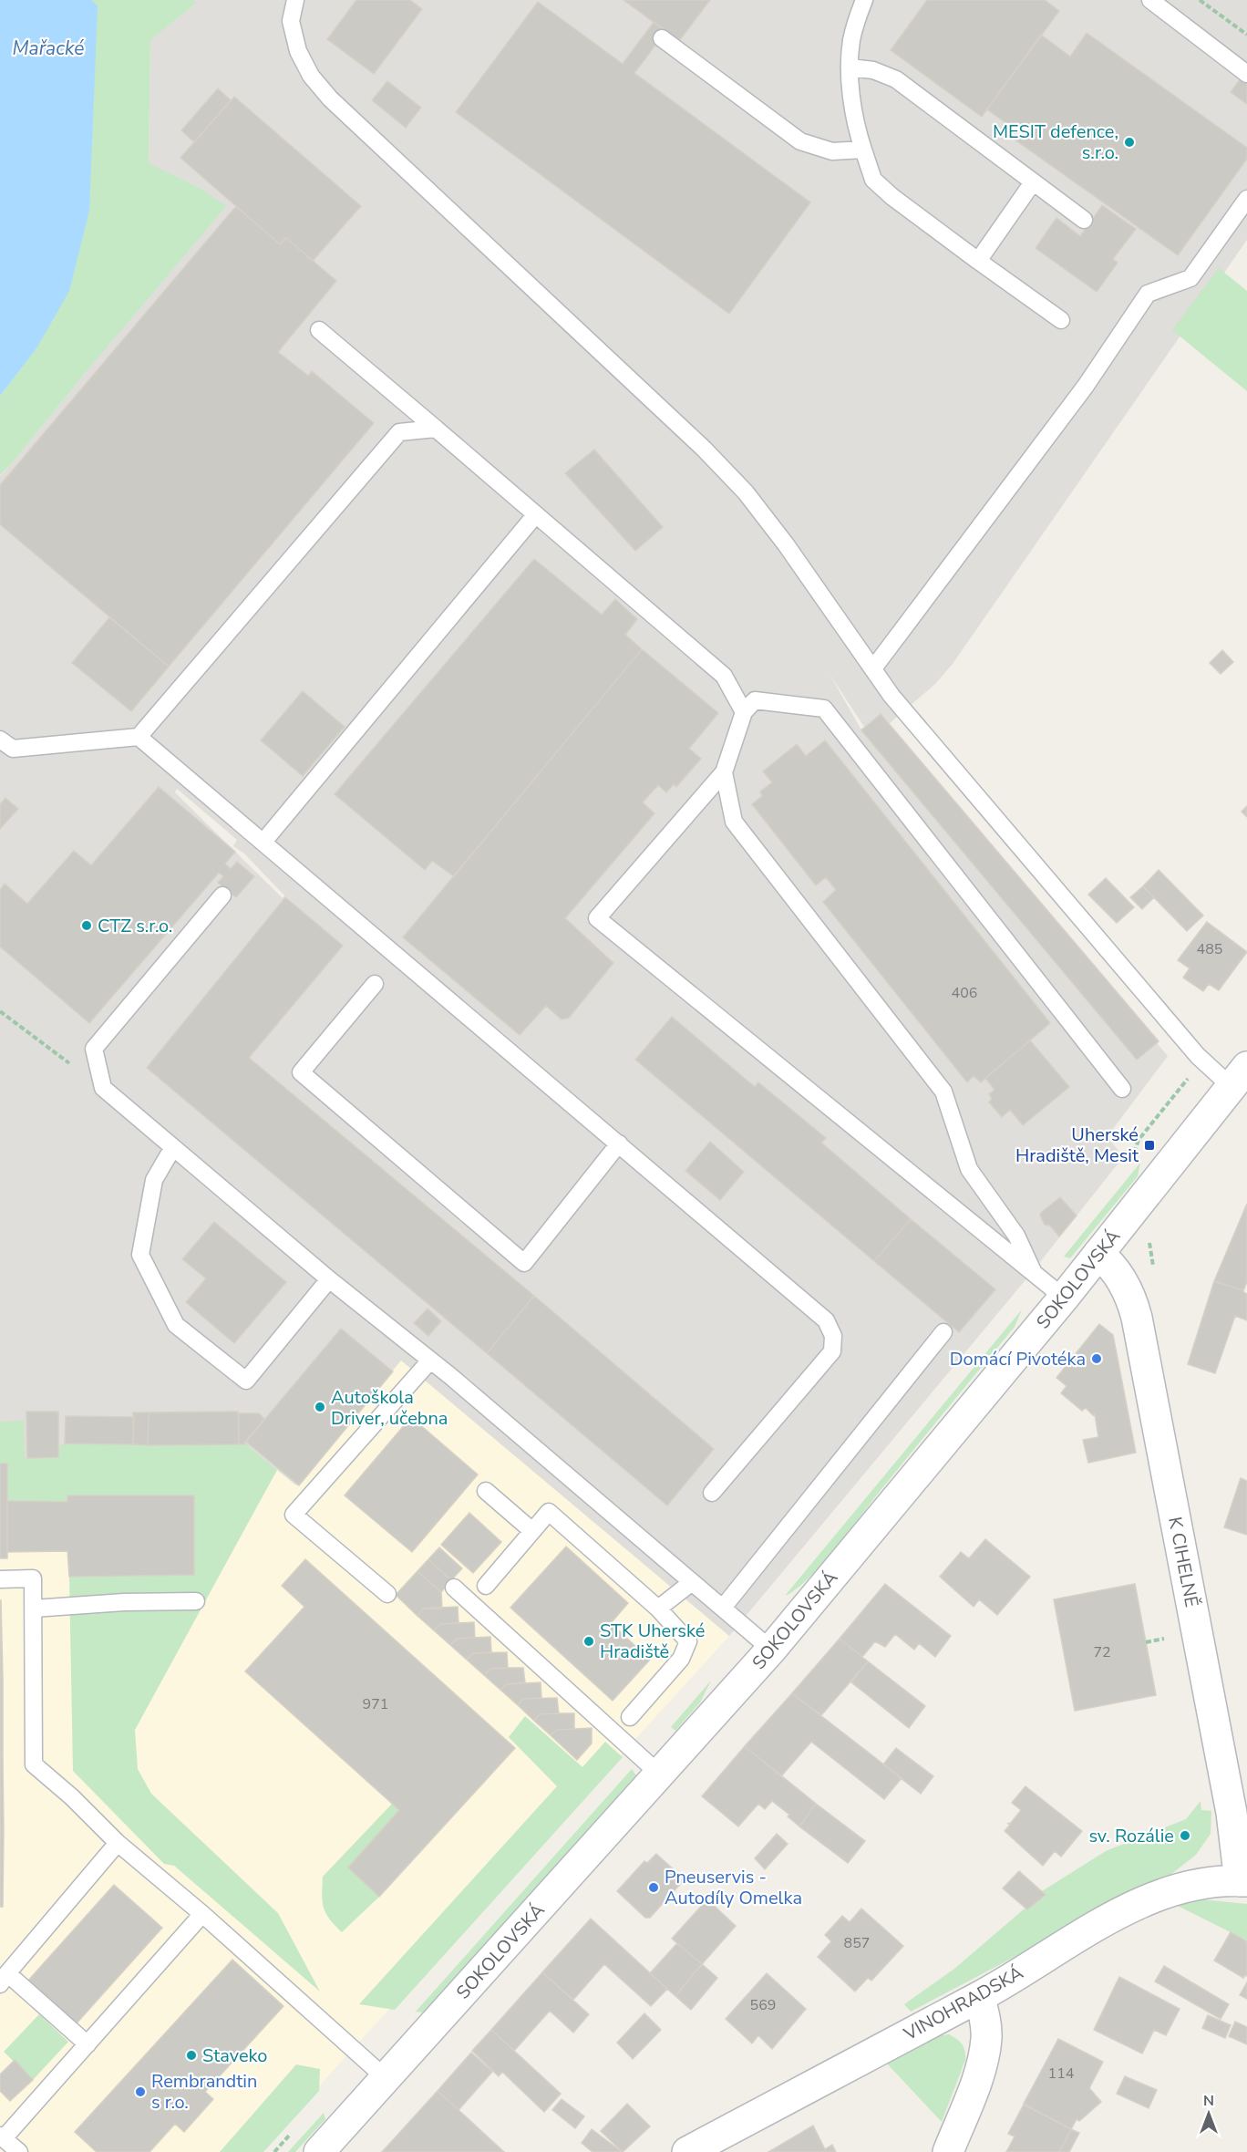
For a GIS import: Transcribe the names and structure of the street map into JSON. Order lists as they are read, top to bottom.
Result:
{
  "streets": {
    "street": ["SOKOLOVSKÁ", "K CIHELNĚ", "VINOHRADSKÁ"]
  },
  "crossings": [
    ["SOKOLOVSKÁ", "K CIHELNĚ"],
    ["K CIHELNĚ", "VINOHRADSKÁ"]
  ],
  "water": ["Mařacké"],
  "places": {
    "other": [
      "MESIT defence, s.r.o.",
      "CTZ s.r.o.",
      "Domácí Pivotéka",
      "Autoškola Driver, učebna",
      "STK Uherské Hradiště",
      "sv. Rozálie",
      "Pneuservis - Autodíly Omelka",
      "Staveko",
      "Rembrandtin s r.o."
    ],
    "transit": ["Uherské Hradiště, Mesit"]
  },
  "house_numbers": [
    "485",
    "406",
    "72",
    "971",
    "857",
    "569",
    "114"
  ],
  "north": "top"
}
